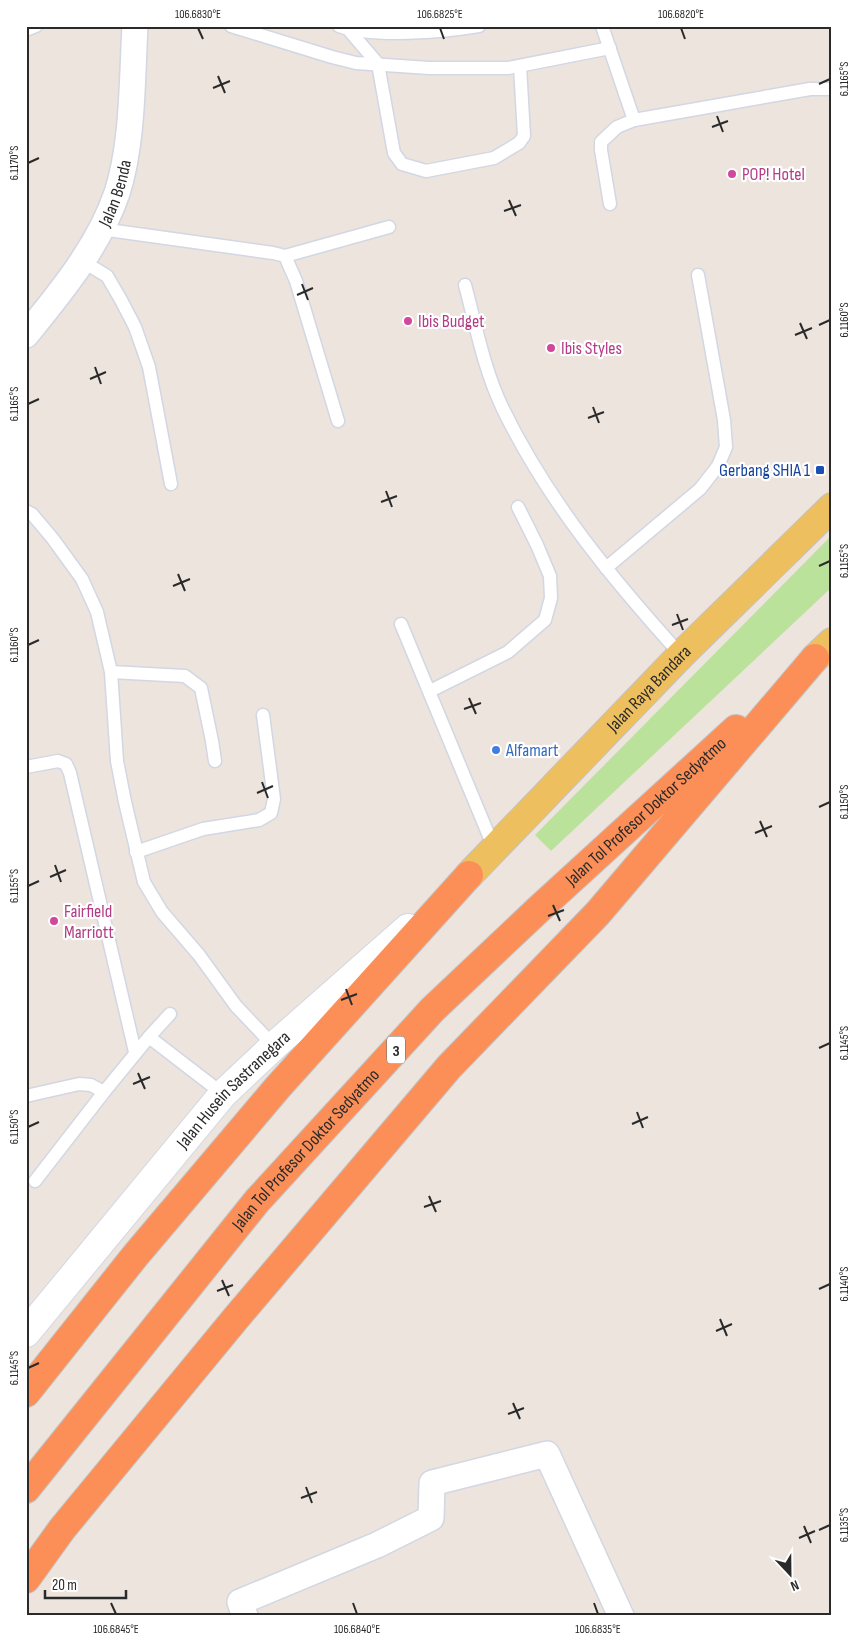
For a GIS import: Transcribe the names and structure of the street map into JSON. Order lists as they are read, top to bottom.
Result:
{
  "streets": {
    "highway": ["Jalan Tol Profesor Doktor Sedyatmo", "3"],
    "main road": ["Jalan Raya Bandara", "Jalan Husein Sastranegara"],
    "street": ["Jalan Benda"]
  },
  "crossings": [
    ["Jalan Raya Bandara", "Jalan Husein Sastranegara"]
  ],
  "places": {
    "other": [
      "POP! Hotel",
      "Ibis Budget",
      "Ibis Styles",
      "Alfamart",
      "Fairfield Marriott"
    ],
    "transit": ["Gerbang SHIA 1"]
  },
  "scale_bar": "20 m",
  "north": "bottom",
  "coordinates": [
    "106.6830°E",
    "106.6825°E",
    "106.6820°E",
    "6.1165°S",
    "6.1170°S",
    "6.1160°S",
    "6.1155°S",
    "6.1150°S",
    "6.1145°S",
    "6.1140°S",
    "6.1135°S",
    "106.6845°E",
    "106.6840°E",
    "106.6835°E"
  ]
}
